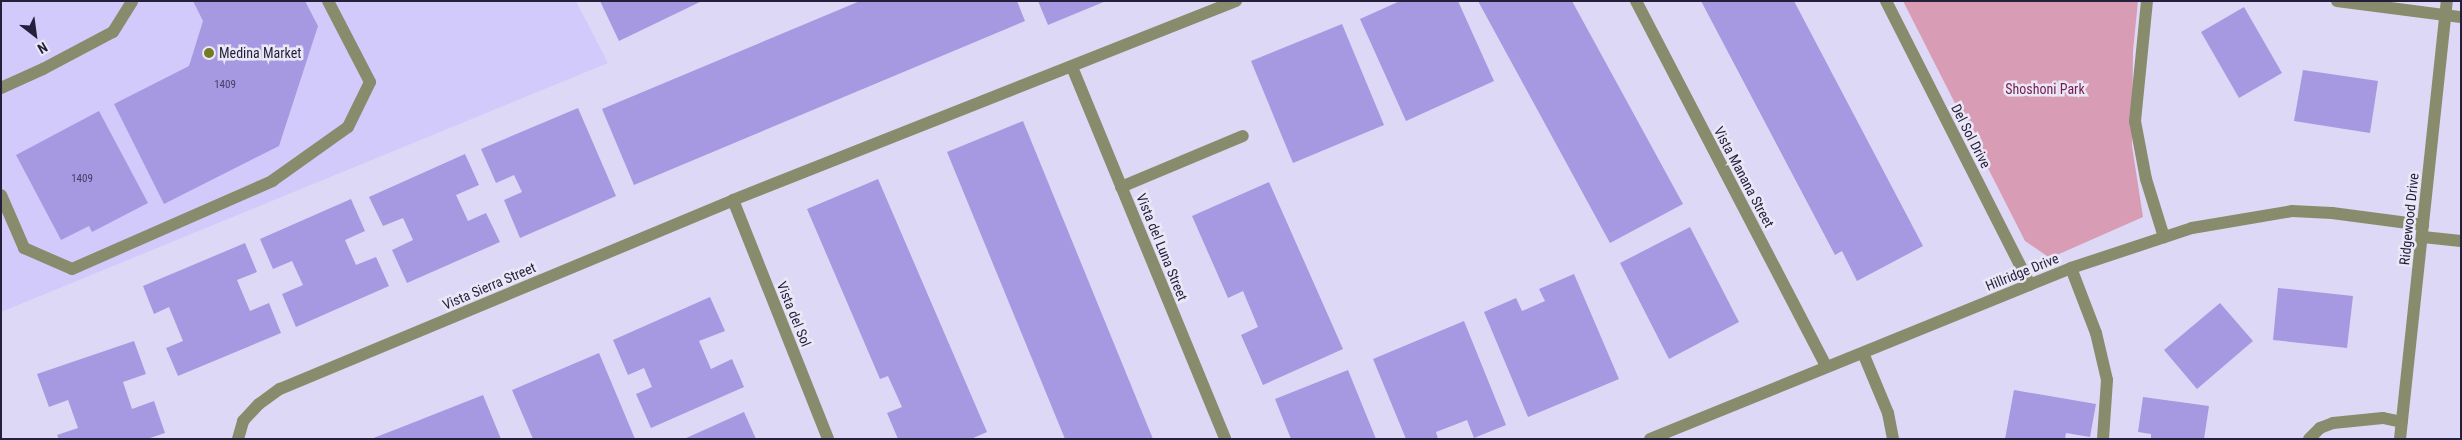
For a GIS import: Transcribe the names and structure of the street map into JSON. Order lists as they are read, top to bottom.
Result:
{
  "streets": {
    "street": [
      "Del Sol Drive",
      "Vista Manana Street",
      "Ridgewood Drive",
      "Vista del Luna Street",
      "Hillridge Drive",
      "Vista Sierra Street",
      "Vista del Sol"
    ]
  },
  "crossings": [
    ["Del Sol Drive", "Hillridge Drive"],
    ["Vista Manana Street", "Hillridge Drive"],
    ["Ridgewood Drive", "Hillridge Drive"],
    ["Vista del Luna Street", "Vista Sierra Street"],
    ["Vista Sierra Street", "Vista del Sol"]
  ],
  "parks": ["Shoshoni Park"],
  "places": ["Medina Market"],
  "house_numbers": ["1409", "1409"],
  "north": "bottom right"
}
